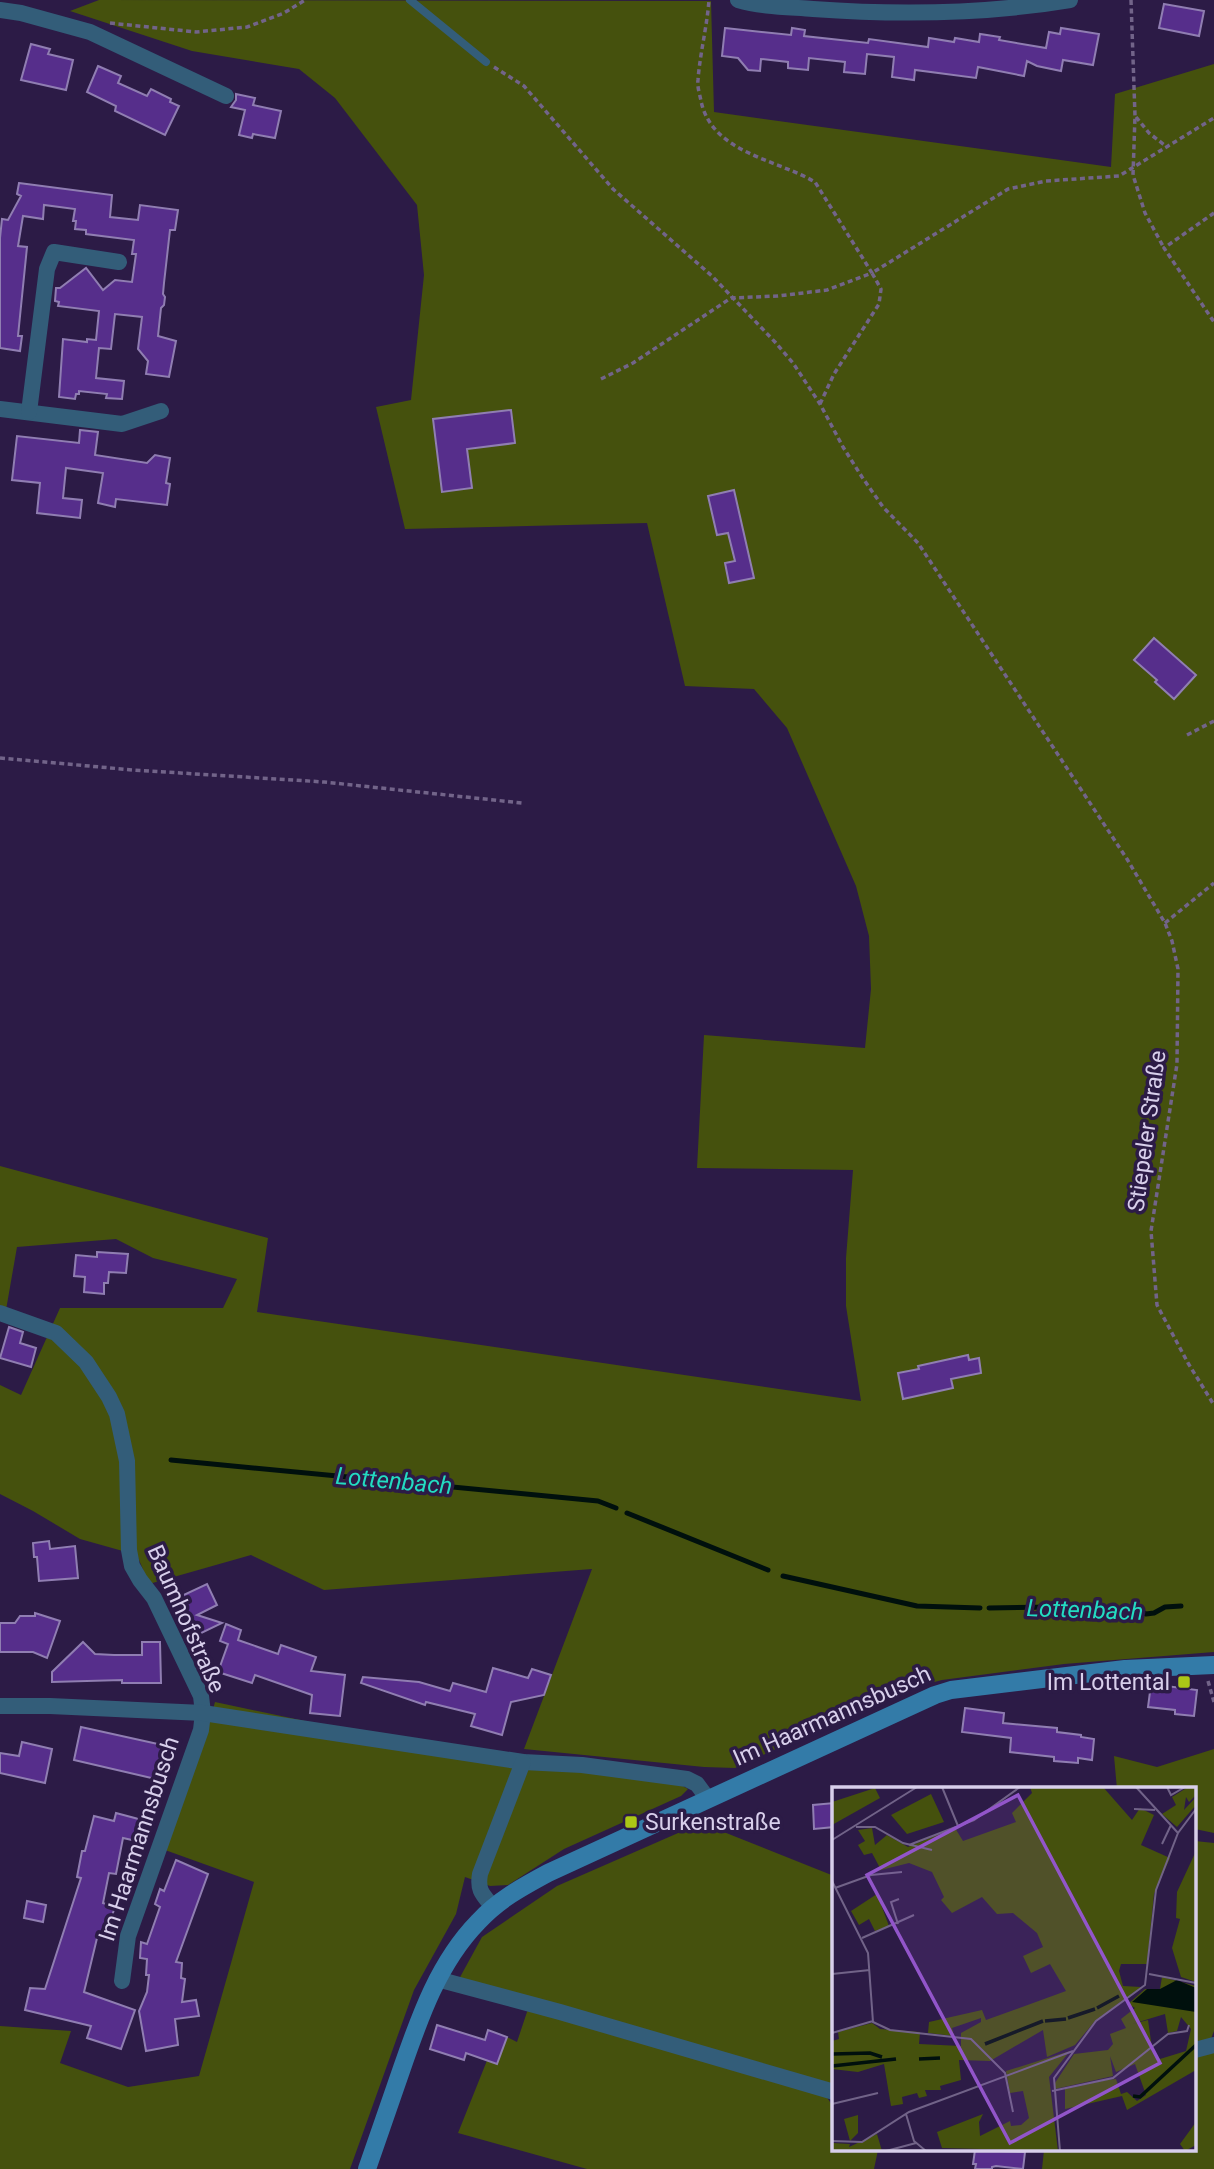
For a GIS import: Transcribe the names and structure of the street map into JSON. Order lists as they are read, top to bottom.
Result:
{
  "streets": {
    "street": ["Baumhofstraße", "Im Haarmannsbusch"],
    "path": ["Stiepeler Straße"]
  },
  "crossings": [
    ["Baumhofstraße", "Im Haarmannsbusch"]
  ],
  "water": ["Lottenbach"],
  "places": {
    "transit": ["Im Lottental", "Surkenstraße"]
  }
}
